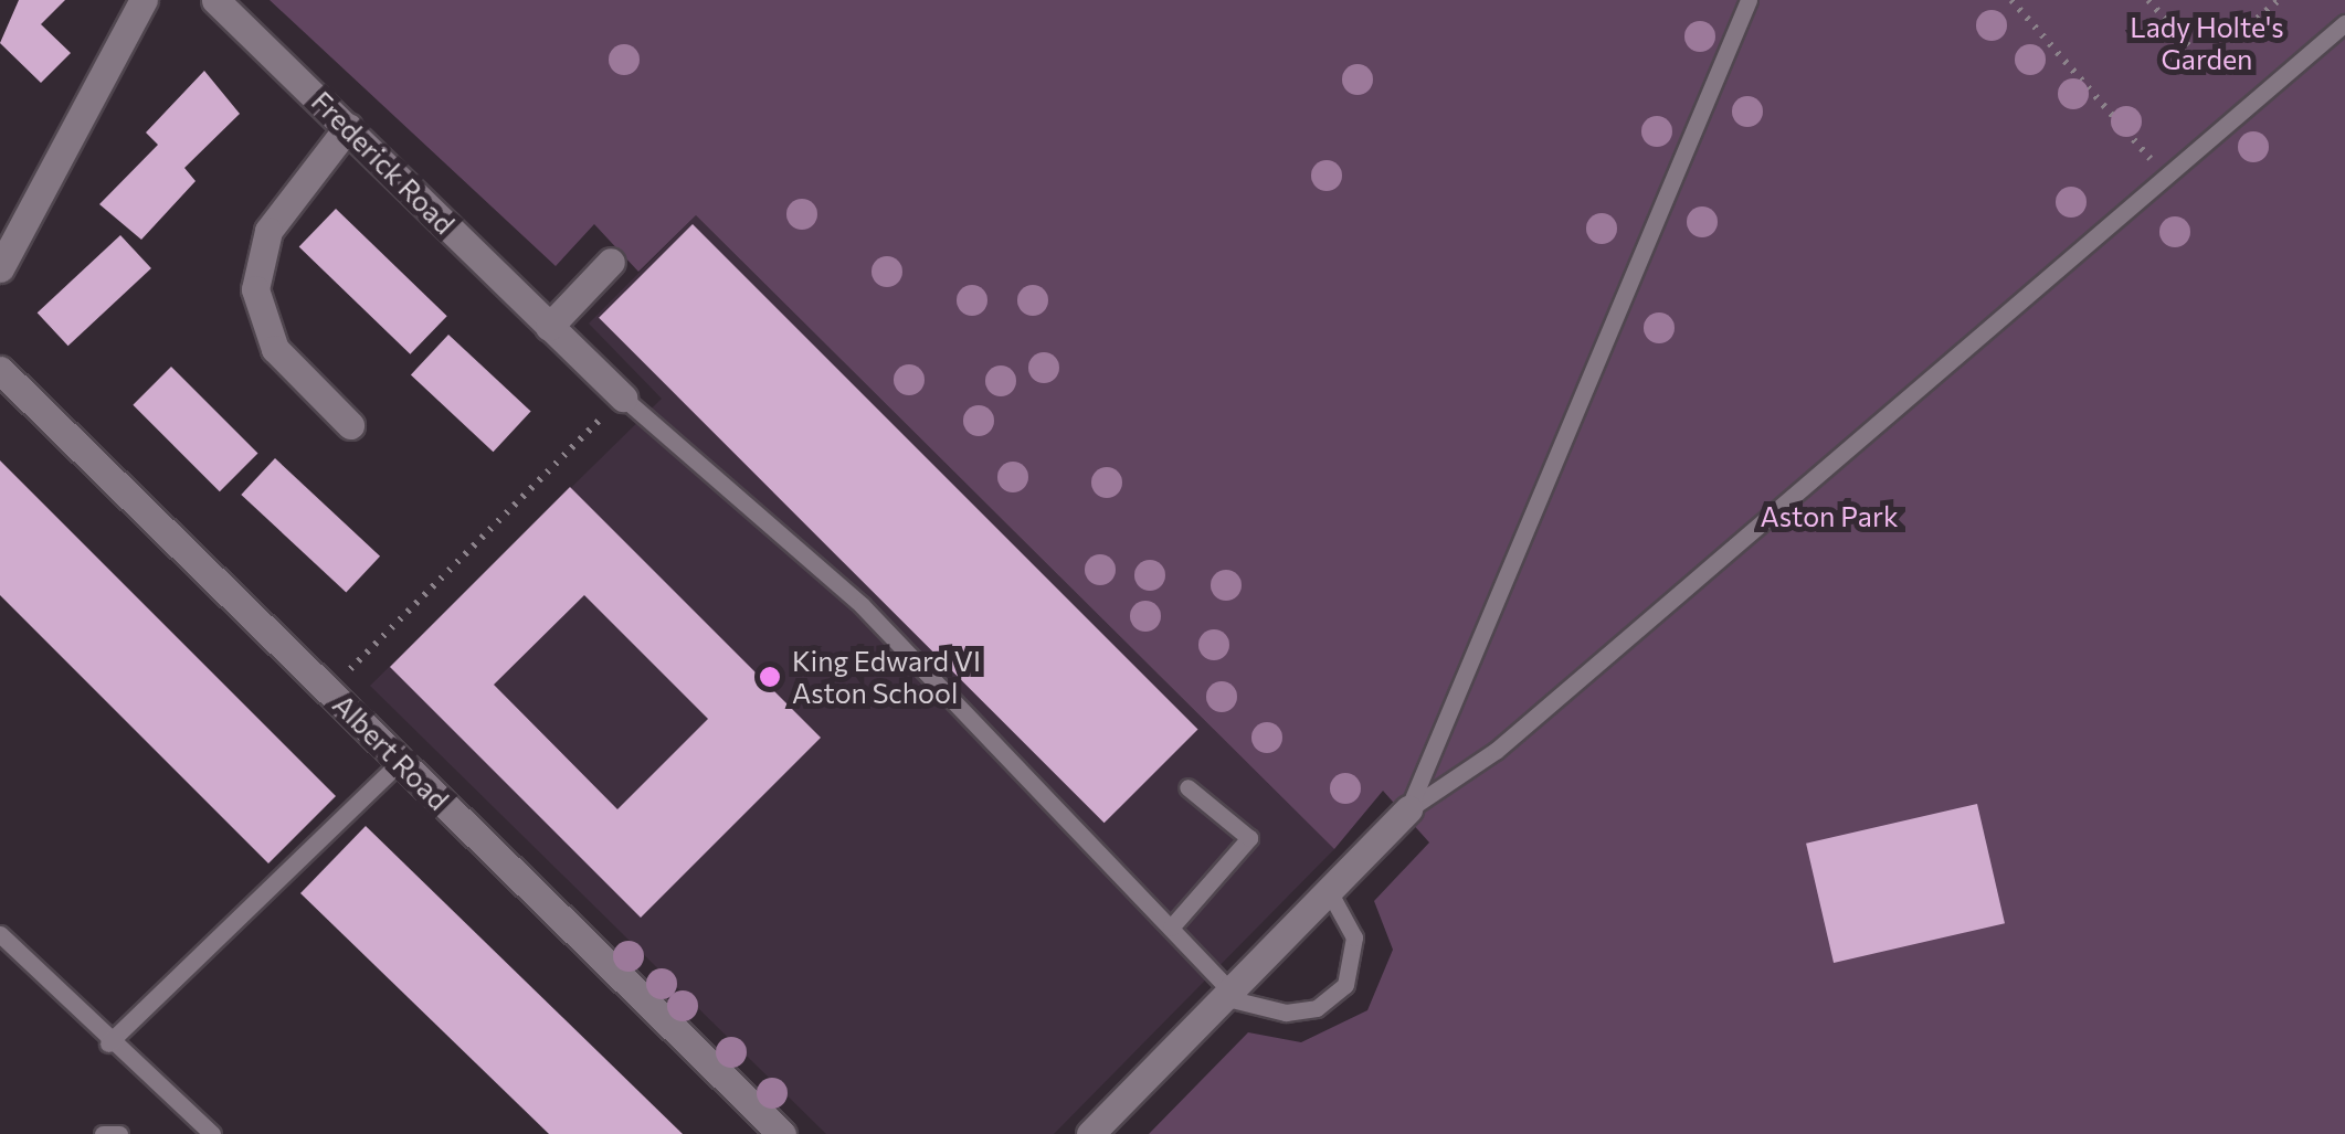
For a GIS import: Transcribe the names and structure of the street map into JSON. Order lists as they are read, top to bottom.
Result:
{
  "streets": {
    "street": ["Frederick Road", "Albert Road"]
  },
  "parks": ["Lady Holte's Garden", "Aston Park"],
  "places": ["King Edward VI Aston School"]
}
